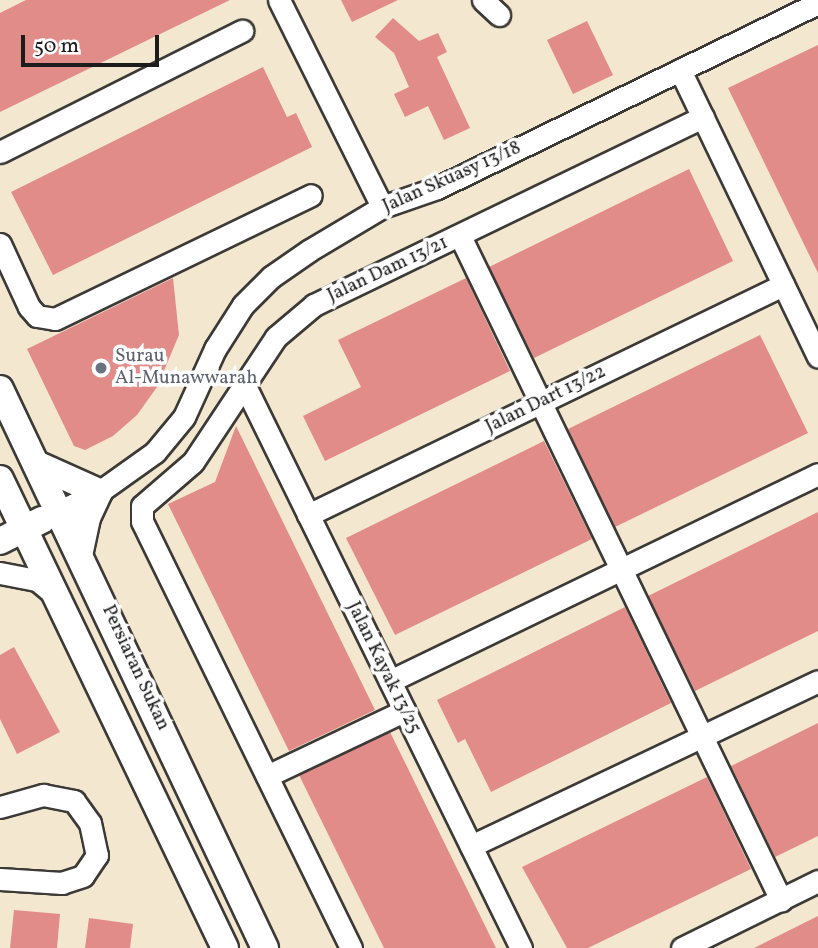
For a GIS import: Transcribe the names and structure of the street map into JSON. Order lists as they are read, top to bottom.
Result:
{
  "streets": {
    "main road": ["Persiaran Sukan"],
    "street": [
      "Jalan Skuasy 13/18",
      "Jalan Dam 13/21",
      "Jalan Dart 13/22",
      "Jalan Kayak 13/25"
    ]
  },
  "crossings": [
    ["Jalan Skuasy 13/18", "Persiaran Sukan"],
    ["Jalan Dam 13/21", "Jalan Kayak 13/25"],
    ["Jalan Dart 13/22", "Jalan Kayak 13/25"]
  ],
  "places": ["Surau Al-Munawwarah"],
  "scale_bar": "50 m"
}
